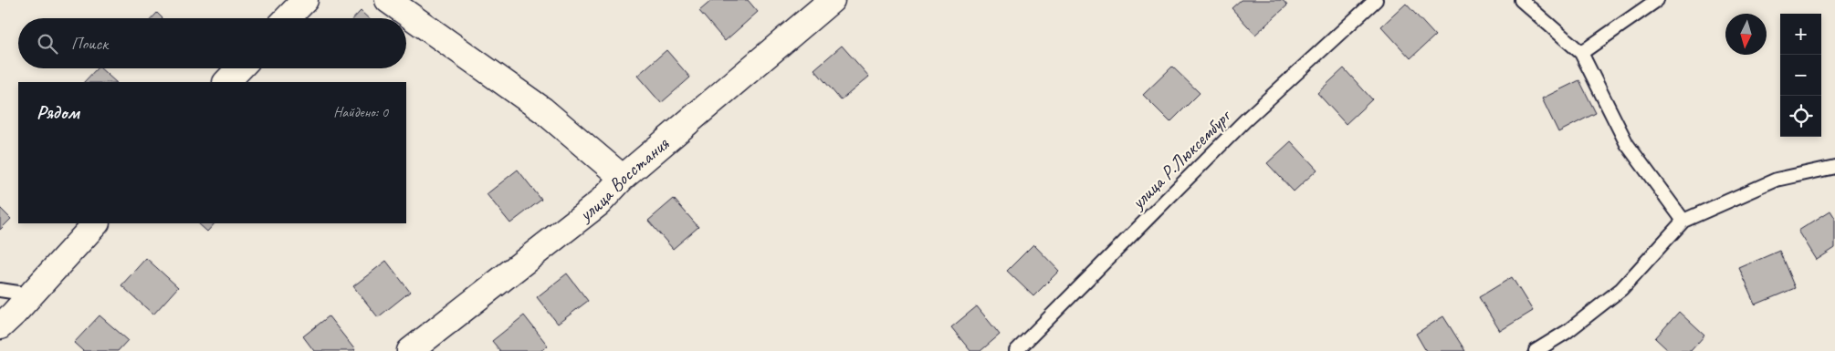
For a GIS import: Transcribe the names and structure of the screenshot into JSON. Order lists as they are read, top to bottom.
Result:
{
  "streets": {
    "street": ["улица Восстания"],
    "lane": ["улица Р.Люксембург"]
  },
  "north": "bottom",
  "page": {
    "map_buttons": ["+", "−"],
    "search": "Поиск",
    "heading": ["Рядом", "Найдено: 0"]
  }
}
